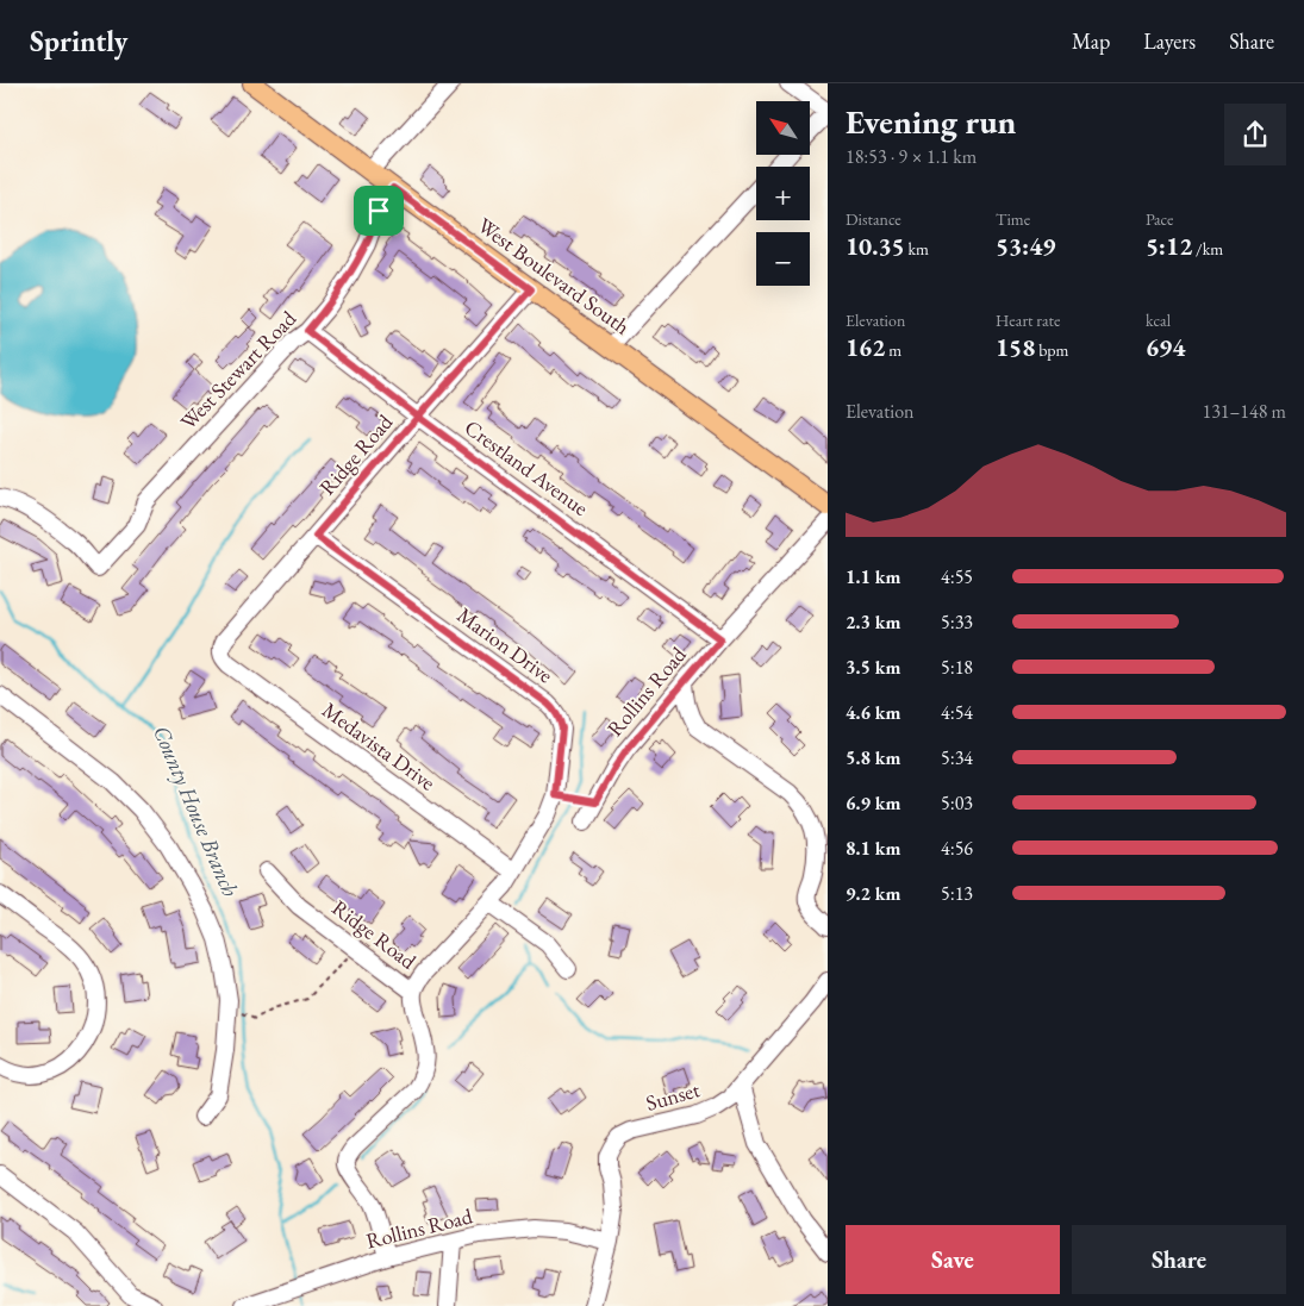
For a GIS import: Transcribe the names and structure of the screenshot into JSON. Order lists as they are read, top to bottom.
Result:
{
  "streets": {
    "main road": ["West Boulevard South"],
    "street": [
      "West Stewart Road",
      "Ridge Road",
      "Crestland Avenue",
      "Marion Drive",
      "Rollins Road",
      "Medavista Drive",
      "Sunset"
    ]
  },
  "crossings": [
    ["West Boulevard South", "West Stewart Road"],
    ["West Boulevard South", "Ridge Road"],
    ["West Stewart Road", "Crestland Avenue"],
    ["Ridge Road", "Crestland Avenue"],
    ["Ridge Road", "Marion Drive"],
    ["Ridge Road", "Rollins Road"],
    ["Ridge Road", "Medavista Drive"],
    ["Crestland Avenue", "Rollins Road"],
    ["Marion Drive", "Medavista Drive"],
    ["Rollins Road", "Sunset"]
  ],
  "water": ["County House Branch"],
  "north": "top left",
  "page": {
    "header": "Sprintly",
    "nav": ["Map", "Layers", "Share"],
    "heading": ["Evening run", "18:53 · 9 × 1.1 km"],
    "map_buttons": ["+", "−"],
    "stats": [
      ["Distance", "10.35 km"],
      ["Time", "53:49"],
      ["Pace", "5:12 /km"],
      ["Elevation", "162 m"],
      ["Heart rate", "158 bpm"],
      ["kcal", "694"]
    ],
    "chart": ["Elevation", "131–148 m"],
    "list": [
      {
        "name": "1.1 km",
        "note": "4:55"
      },
      {
        "name": "2.3 km",
        "note": "5:33"
      },
      {
        "name": "3.5 km",
        "note": "5:18"
      },
      {
        "name": "4.6 km",
        "note": "4:54"
      },
      {
        "name": "5.8 km",
        "note": "5:34"
      },
      {
        "name": "6.9 km",
        "note": "5:03"
      },
      {
        "name": "8.1 km",
        "note": "4:56"
      },
      {
        "name": "9.2 km",
        "note": "5:13"
      }
    ],
    "buttons": ["Save", "Share"]
  }
}
